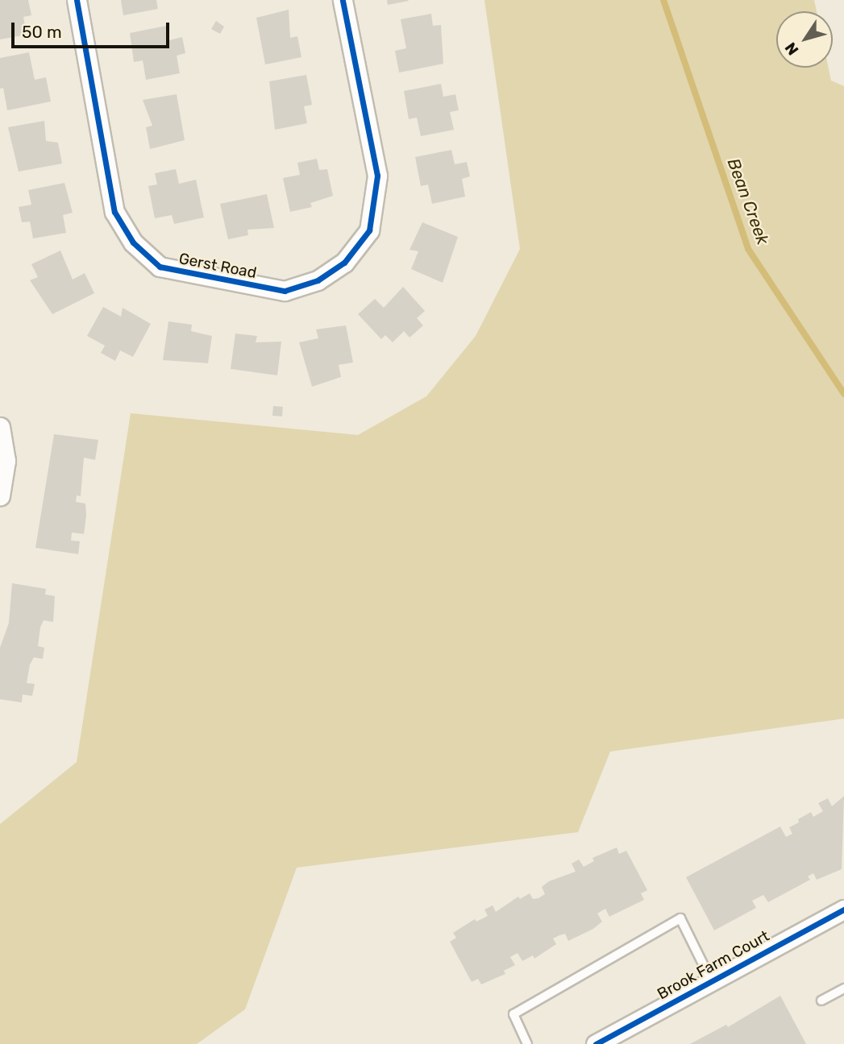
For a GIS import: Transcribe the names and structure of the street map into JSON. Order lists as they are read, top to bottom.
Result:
{
  "streets": {
    "street": ["Gerst Road", "Brook Farm Court"]
  },
  "water": ["Bean Creek"],
  "scale_bar": "50 m",
  "north": "bottom left"
}
